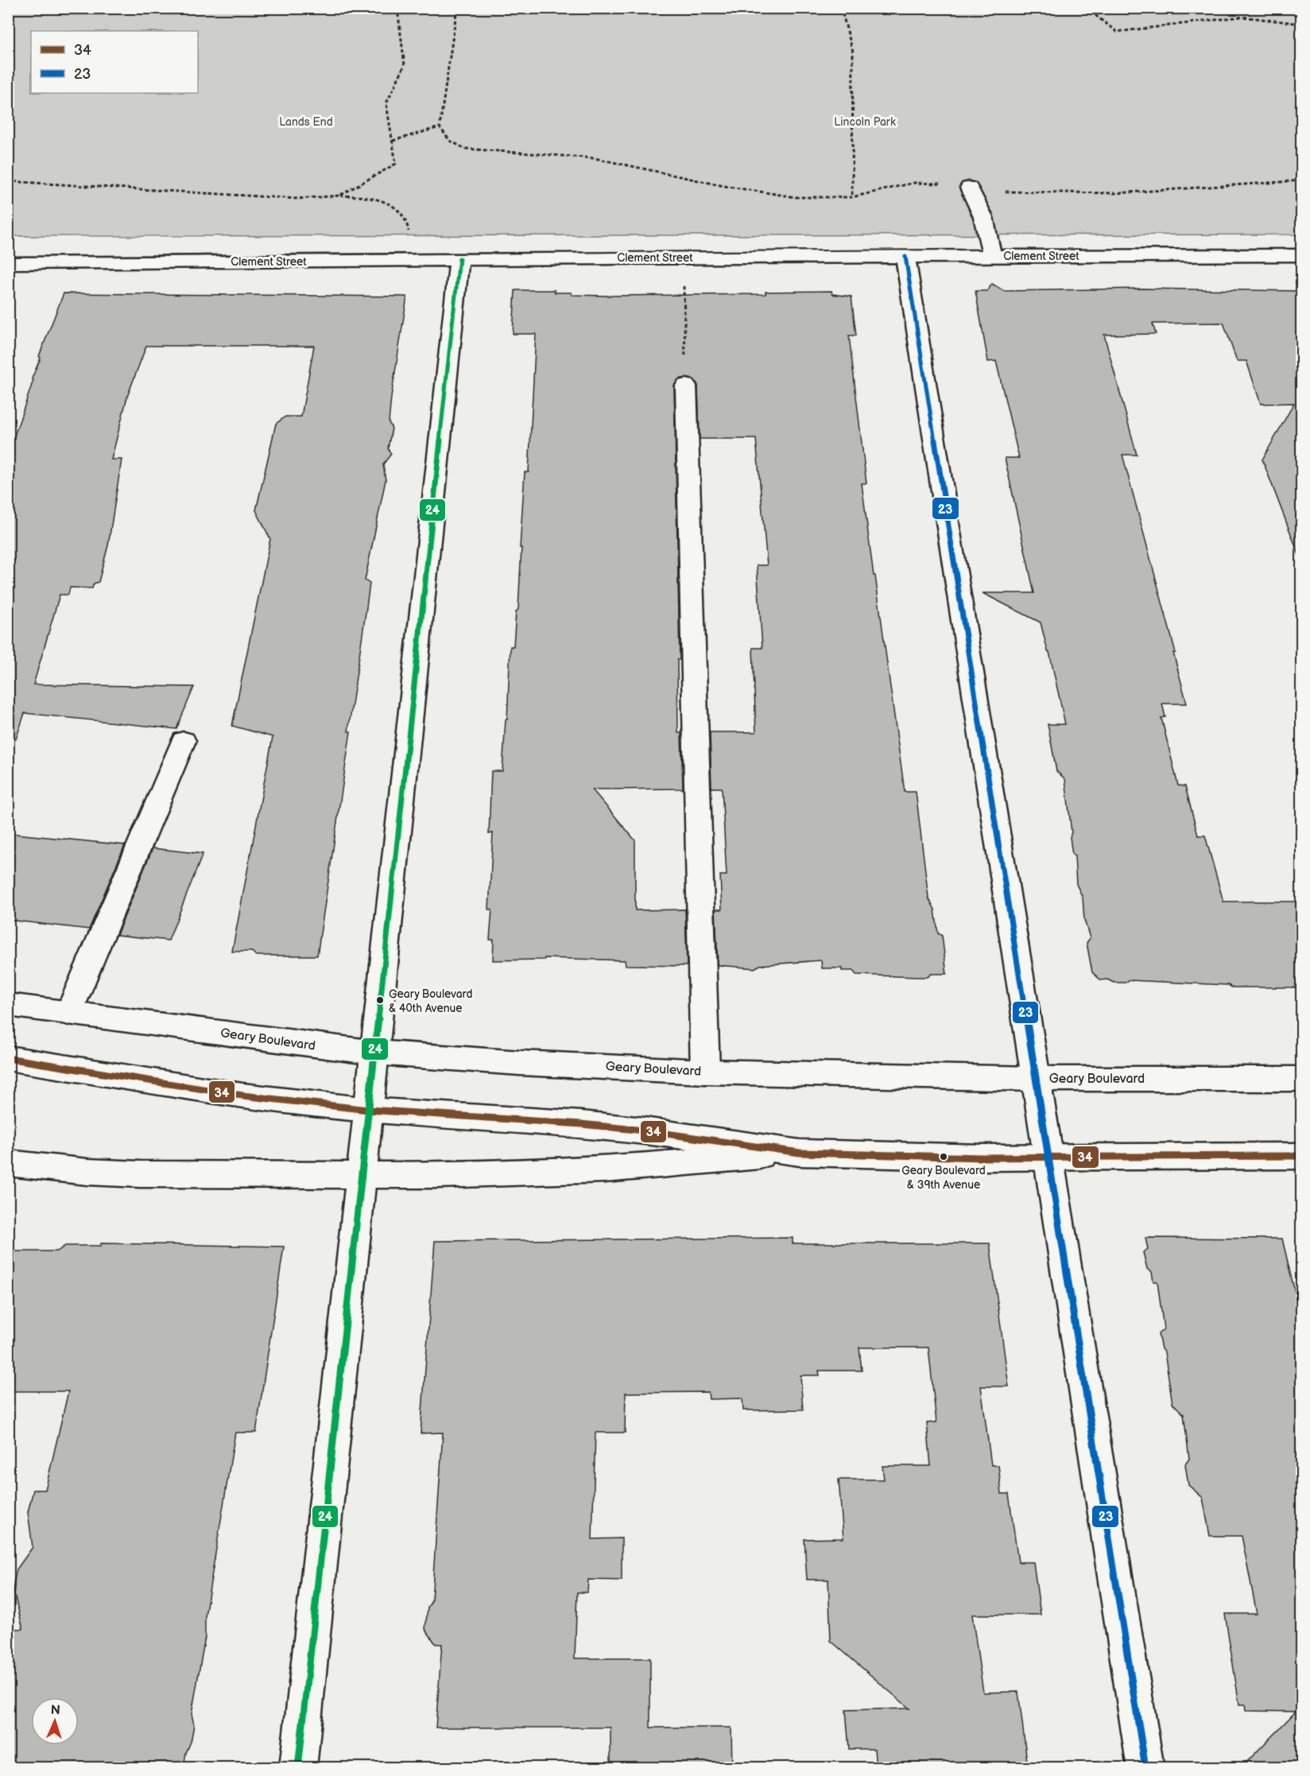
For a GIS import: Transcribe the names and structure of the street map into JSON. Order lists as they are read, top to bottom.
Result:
{
  "streets": {
    "street": ["Clement Street", "Geary Boulevard"]
  },
  "parks": ["Lands End", "Lincoln Park"],
  "places": ["Geary Boulevard & 40th Avenue", "Geary Boulevard & 39th Avenue"],
  "lines": ["transit line 23", "transit line 24", "transit line 34"],
  "legend": ["34", "23"],
  "north": "top"
}
